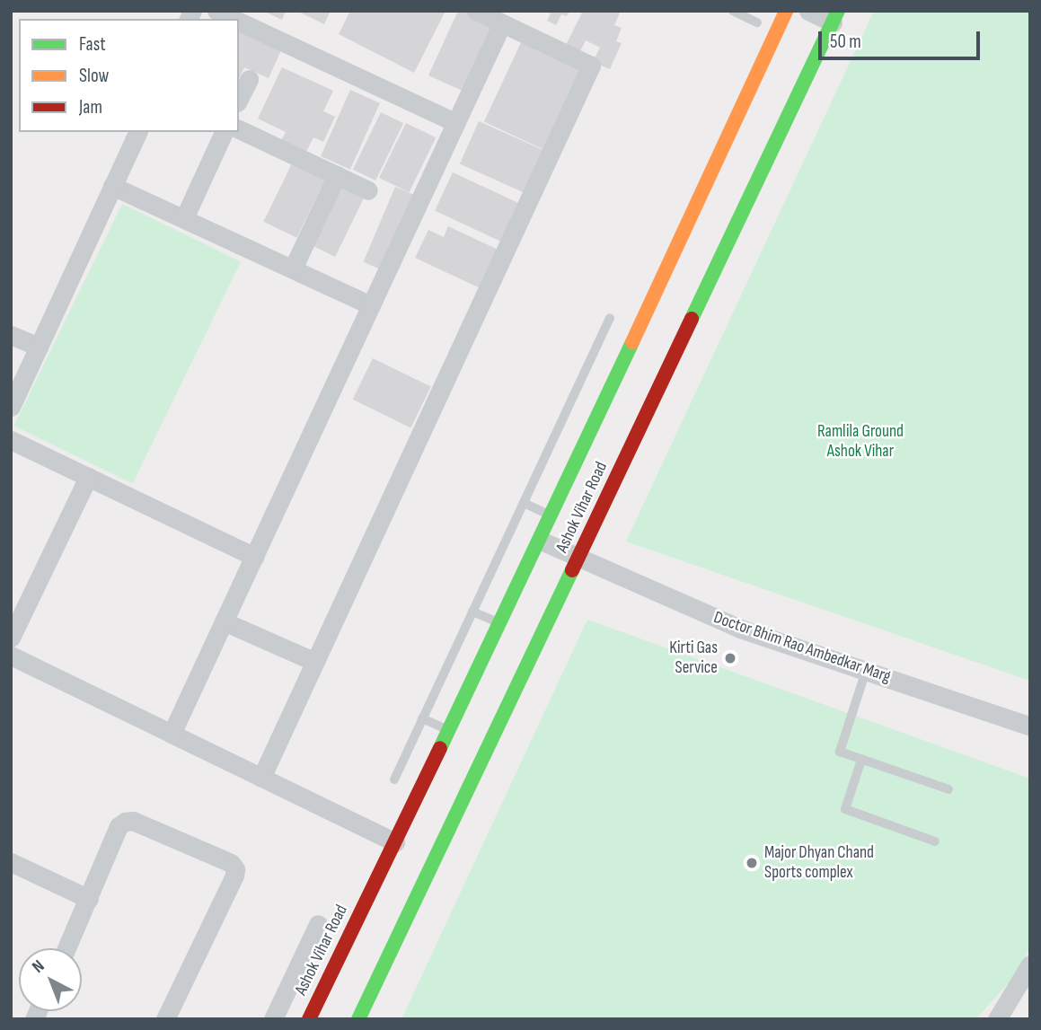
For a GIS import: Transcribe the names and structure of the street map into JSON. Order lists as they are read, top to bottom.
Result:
{
  "streets": {
    "main road": ["Ashok Vihar Road"],
    "street": ["Doctor Bhim Rao Ambedkar Marg"]
  },
  "crossings": [
    ["Ashok Vihar Road", "Doctor Bhim Rao Ambedkar Marg"]
  ],
  "parks": ["Ramlila Ground Ashok Vihar"],
  "places": ["Kirti Gas Service", "Major Dhyan Chand Sports complex"],
  "legend": ["Fast", "Slow", "Jam"],
  "scale_bar": "50 m",
  "north": "top left"
}
